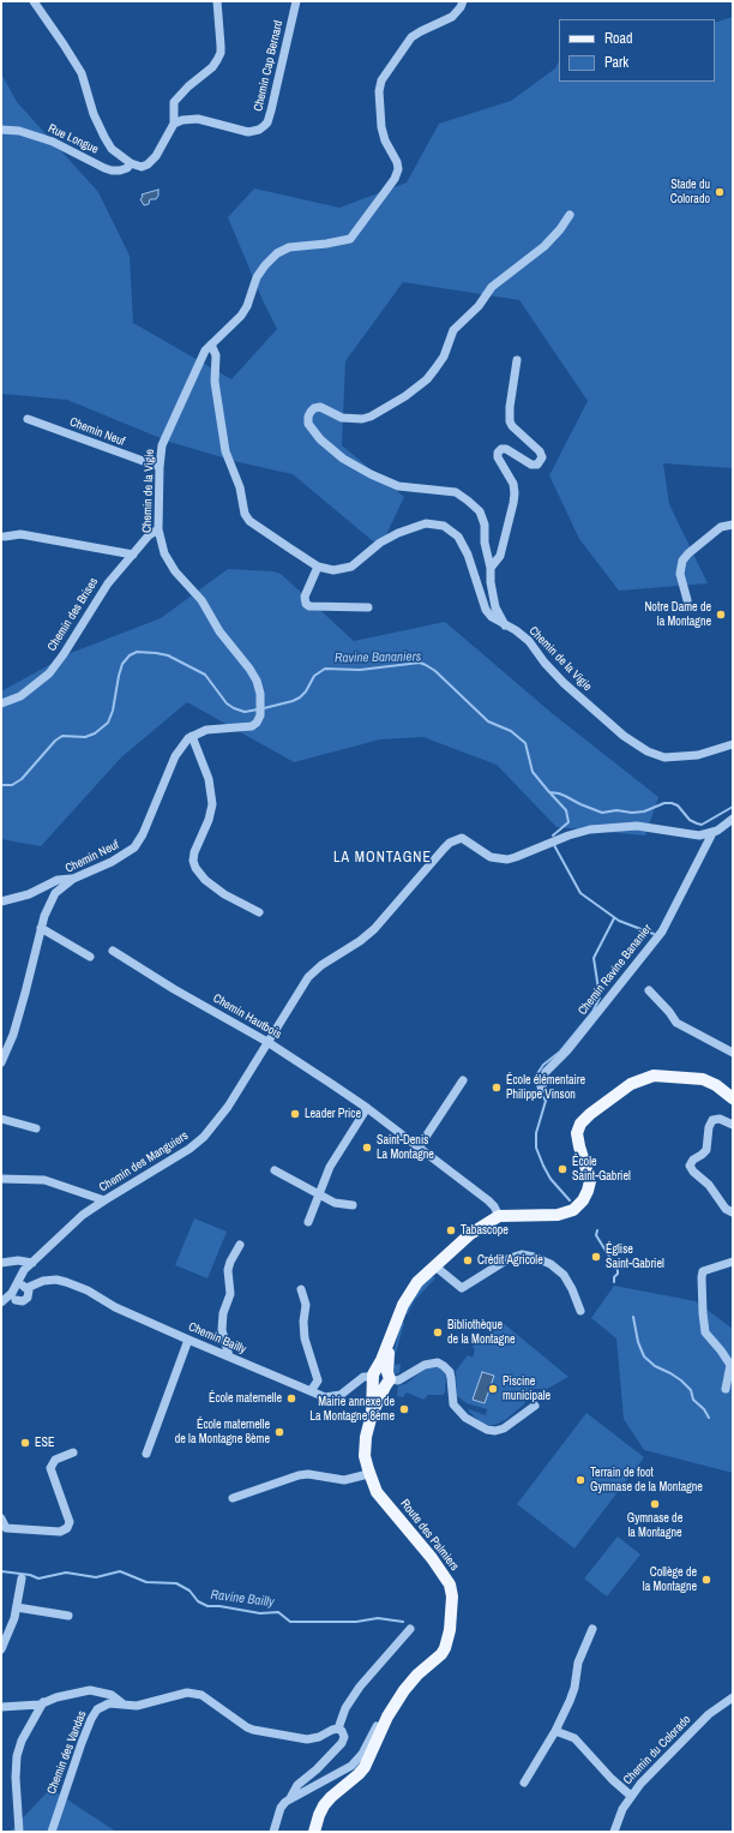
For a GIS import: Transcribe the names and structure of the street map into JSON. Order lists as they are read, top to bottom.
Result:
{
  "streets": {
    "main road": ["Route des Palmiers"],
    "street": [
      "Chemin Cap Bernard",
      "Rue Longue",
      "Chemin Neuf",
      "Chemin de la Vigie",
      "Chemin des Brises",
      "Chemin Ravine Bananier",
      "Chemin Hautbois",
      "Chemin des Manguiers",
      "Chemin Bailly",
      "Chemin du Colorado",
      "Chemin des Vandas"
    ]
  },
  "crossings": [
    ["Chemin Cap Bernard", "Rue Longue"],
    ["Chemin Neuf", "Chemin de la Vigie"],
    ["Chemin de la Vigie", "Chemin des Brises"],
    ["Chemin Ravine Bananier", "Chemin des Manguiers"],
    ["Chemin Hautbois", "Chemin des Manguiers"],
    ["Chemin Hautbois", "Route des Palmiers"],
    ["Chemin des Manguiers", "Chemin Bailly"],
    ["Chemin Bailly", "Route des Palmiers"]
  ],
  "districts": ["LA MONTAGNE"],
  "water": ["Ravine Bananiers", "Ravine Bailly"],
  "places": [
    "Stade du Colorado",
    "Notre Dame de la Montagne",
    "École élémentaire Philippe Vinson",
    "Leader Price",
    "Saint-Denis La Montagne",
    "École Saint-Gabriel",
    "Tabascope",
    "Église Saint-Gabriel",
    "Crédit Agricole",
    "Bibliothèque de la Montagne",
    "Piscine municipale",
    "École maternelle",
    "Mairie annexe de La Montagne 8ème",
    "École maternelle de la Montagne 8ème",
    "ESE",
    "Terrain de foot Gymnase de la Montagne",
    "Gymnase de la Montagne",
    "Collège de la Montagne"
  ],
  "legend": ["Road", "Park"]
}
